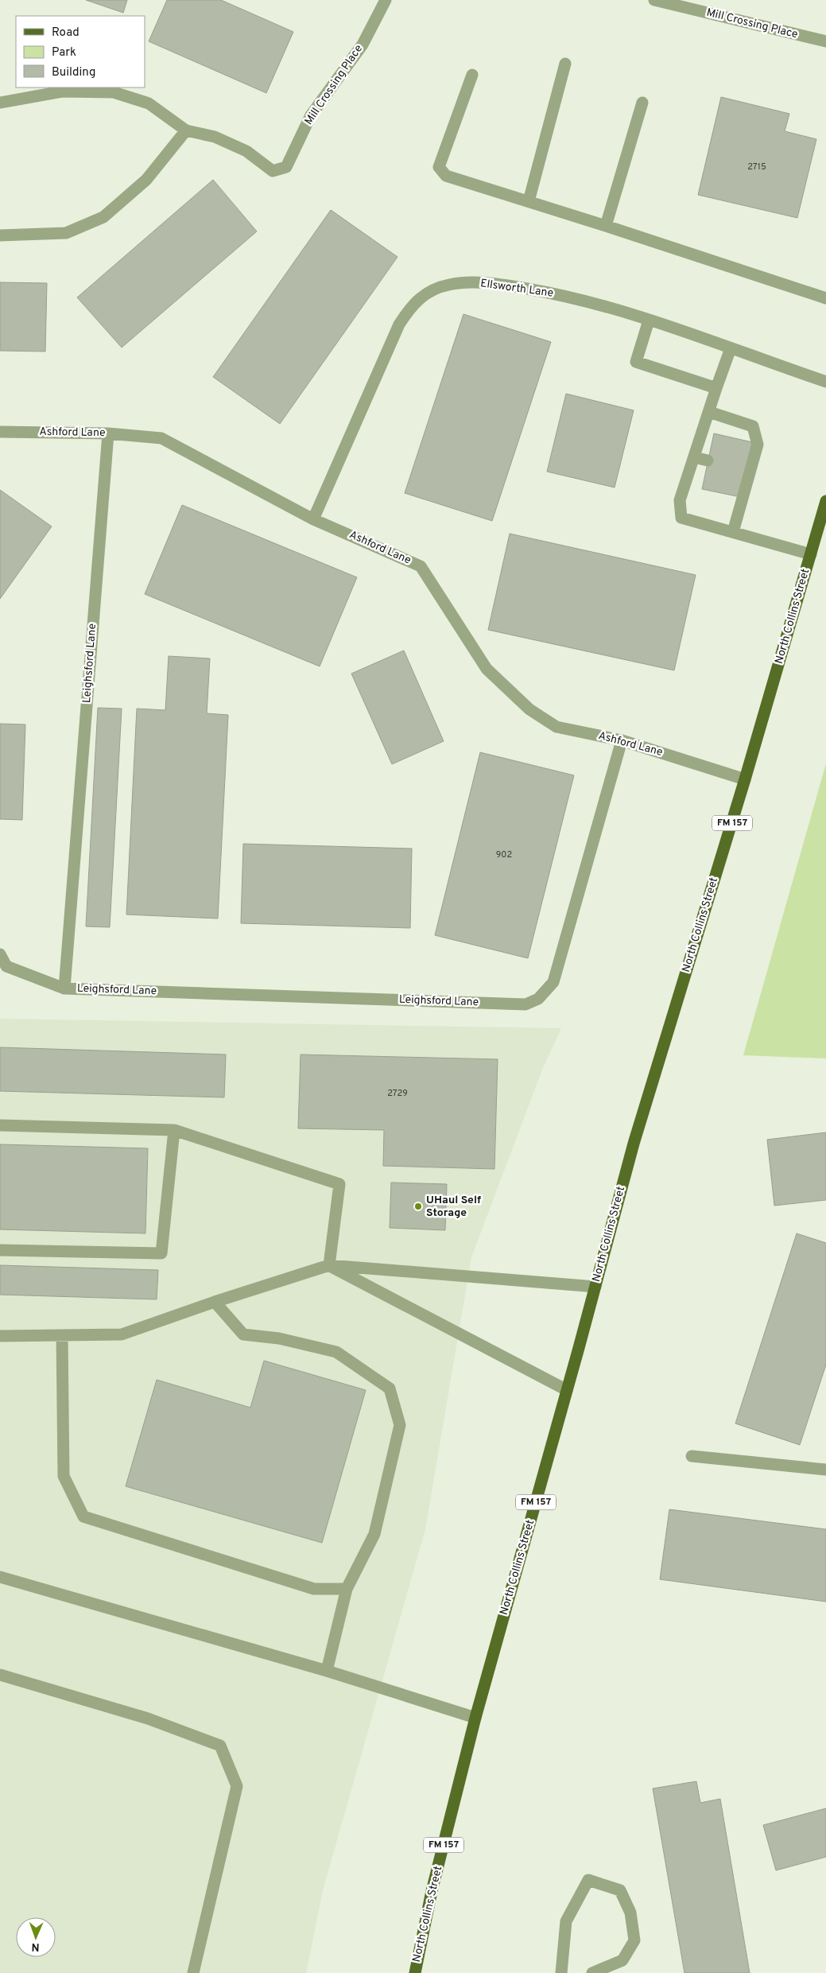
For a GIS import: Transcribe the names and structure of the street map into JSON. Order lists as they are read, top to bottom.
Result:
{
  "streets": {
    "main road": ["North Collins Street", "FM 157"],
    "lane": [
      "Mill Crossing Place",
      "Ellsworth Lane",
      "Ashford Lane",
      "Leighsford Lane"
    ]
  },
  "crossings": [
    ["Ellsworth Lane", "Ashford Lane"],
    ["Ashford Lane", "North Collins Street"],
    ["Ashford Lane", "Leighsford Lane"]
  ],
  "places": ["UHaul Self Storage"],
  "house_numbers": ["2715", "902", "2729"],
  "legend": ["Road", "Park", "Building"],
  "north": "bottom"
}
